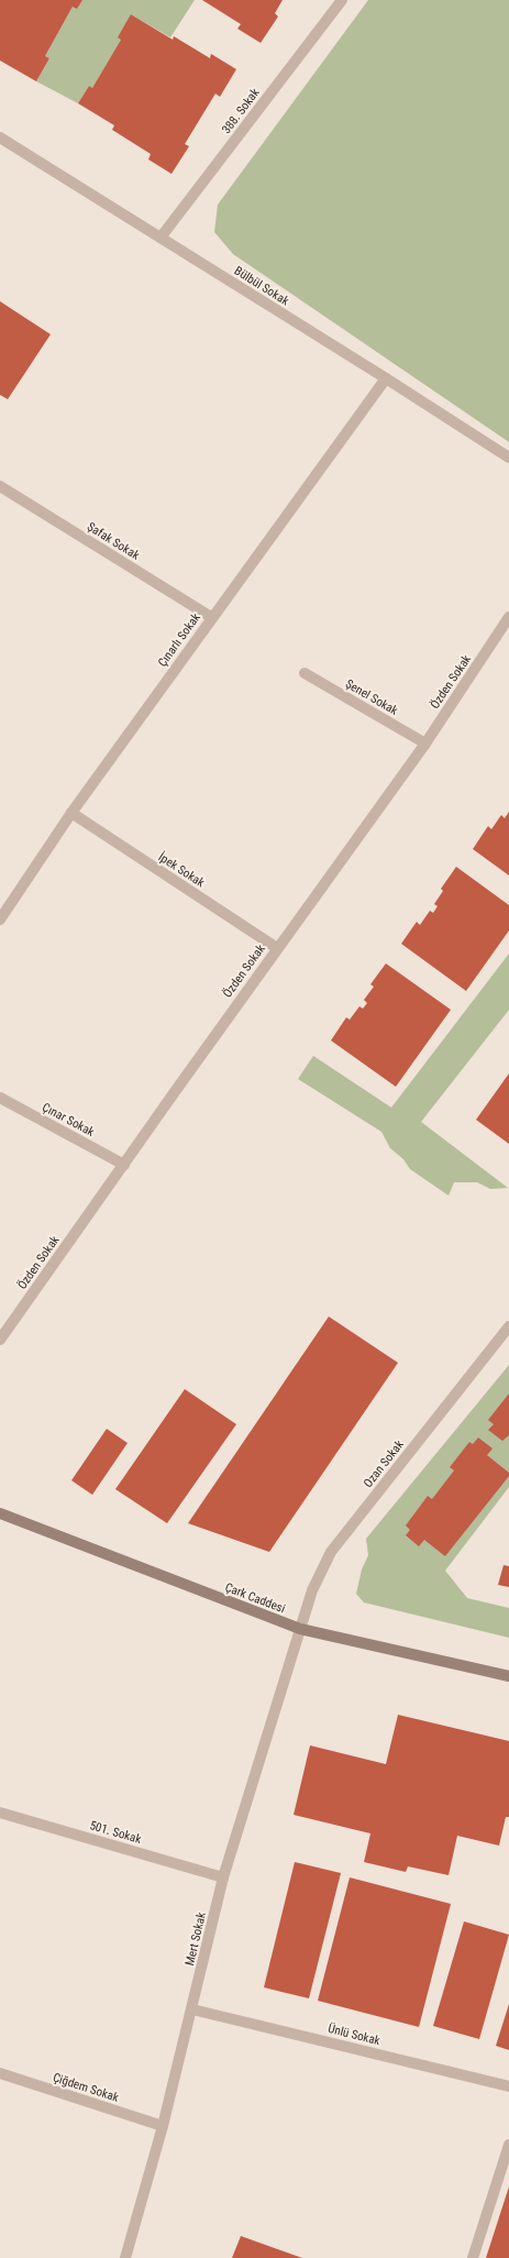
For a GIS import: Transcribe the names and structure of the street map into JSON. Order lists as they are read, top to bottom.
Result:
{
  "streets": {
    "main road": ["Çark Caddesi"],
    "street": [
      "388. Sokak",
      "Bülbül Sokak",
      "Şafak Sokak",
      "Çınarlı Sokak",
      "Özden Sokak",
      "Şenel Sokak",
      "İpek Sokak",
      "Çınar Sokak",
      "Ozan Sokak",
      "501. Sokak",
      "Mert Sokak",
      "Ünlü Sokak",
      "Çiğdem Sokak"
    ]
  },
  "crossings": [
    ["388. Sokak", "Bülbül Sokak"],
    ["Bülbül Sokak", "Çınarlı Sokak"],
    ["Şafak Sokak", "Çınarlı Sokak"],
    ["Çınarlı Sokak", "İpek Sokak"],
    ["Özden Sokak", "Şenel Sokak"],
    ["Özden Sokak", "İpek Sokak"],
    ["Özden Sokak", "Çınar Sokak"],
    ["Ozan Sokak", "Çark Caddesi"],
    ["Ozan Sokak", "Mert Sokak"],
    ["Çark Caddesi", "Mert Sokak"],
    ["501. Sokak", "Mert Sokak"],
    ["Mert Sokak", "Ünlü Sokak"],
    ["Mert Sokak", "Çiğdem Sokak"]
  ]
}
